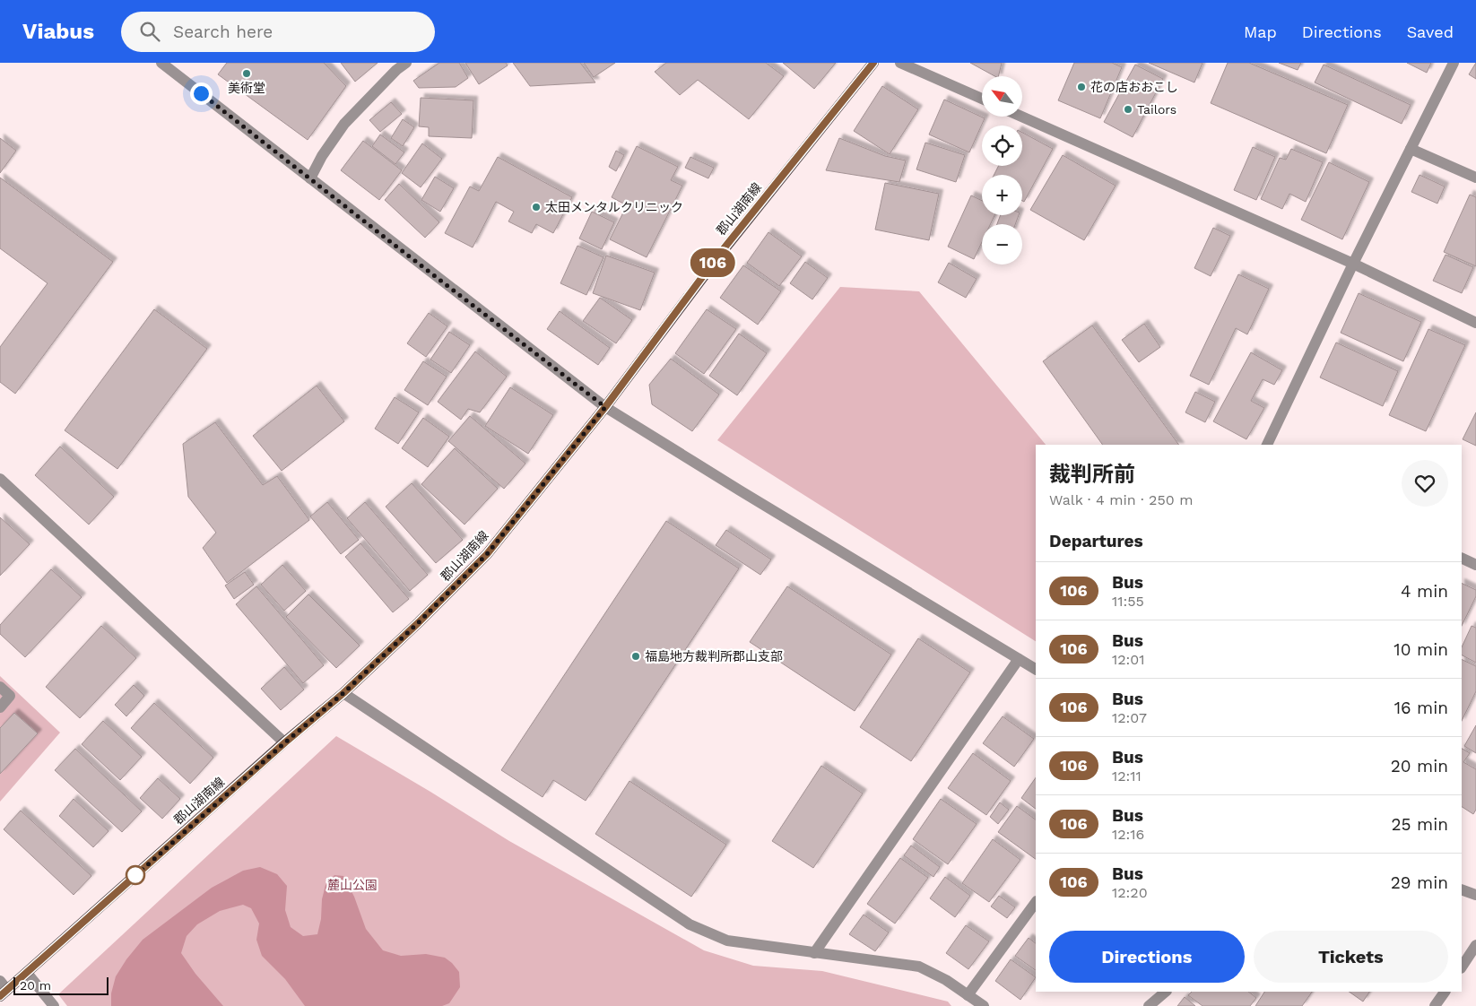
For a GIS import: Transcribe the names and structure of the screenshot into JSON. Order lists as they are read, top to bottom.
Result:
{
  "streets": {
    "main road": ["郡山湖南線"]
  },
  "parks": ["麓山公園"],
  "places": [
    "美術堂",
    "花の店おおこし",
    "Tailors",
    "太田メンタルクリニック",
    "福島地方裁判所郡山支部"
  ],
  "lines": ["bus line 106"],
  "scale_bar": "20 m",
  "north": "top left",
  "page": {
    "header": "Viabus",
    "search": "Search here",
    "nav": ["Map", "Directions", "Saved"],
    "on_map": "106",
    "map_buttons": ["+", "−"],
    "heading": [
      ["裁判所前", "Walk · 4 min · 250 m"],
      "Departures"
    ],
    "list": [
      {
        "mark": "106",
        "name": "Bus",
        "note": "11:55",
        "value": "4 min"
      },
      {
        "mark": "106",
        "name": "Bus",
        "note": "12:01",
        "value": "10 min"
      },
      {
        "mark": "106",
        "name": "Bus",
        "note": "12:07",
        "value": "16 min"
      },
      {
        "mark": "106",
        "name": "Bus",
        "note": "12:11",
        "value": "20 min"
      },
      {
        "mark": "106",
        "name": "Bus",
        "note": "12:16",
        "value": "25 min"
      },
      {
        "mark": "106",
        "name": "Bus",
        "note": "12:20",
        "value": "29 min"
      }
    ],
    "buttons": ["Directions", "Tickets"],
    "scale": "20 m"
  }
}
